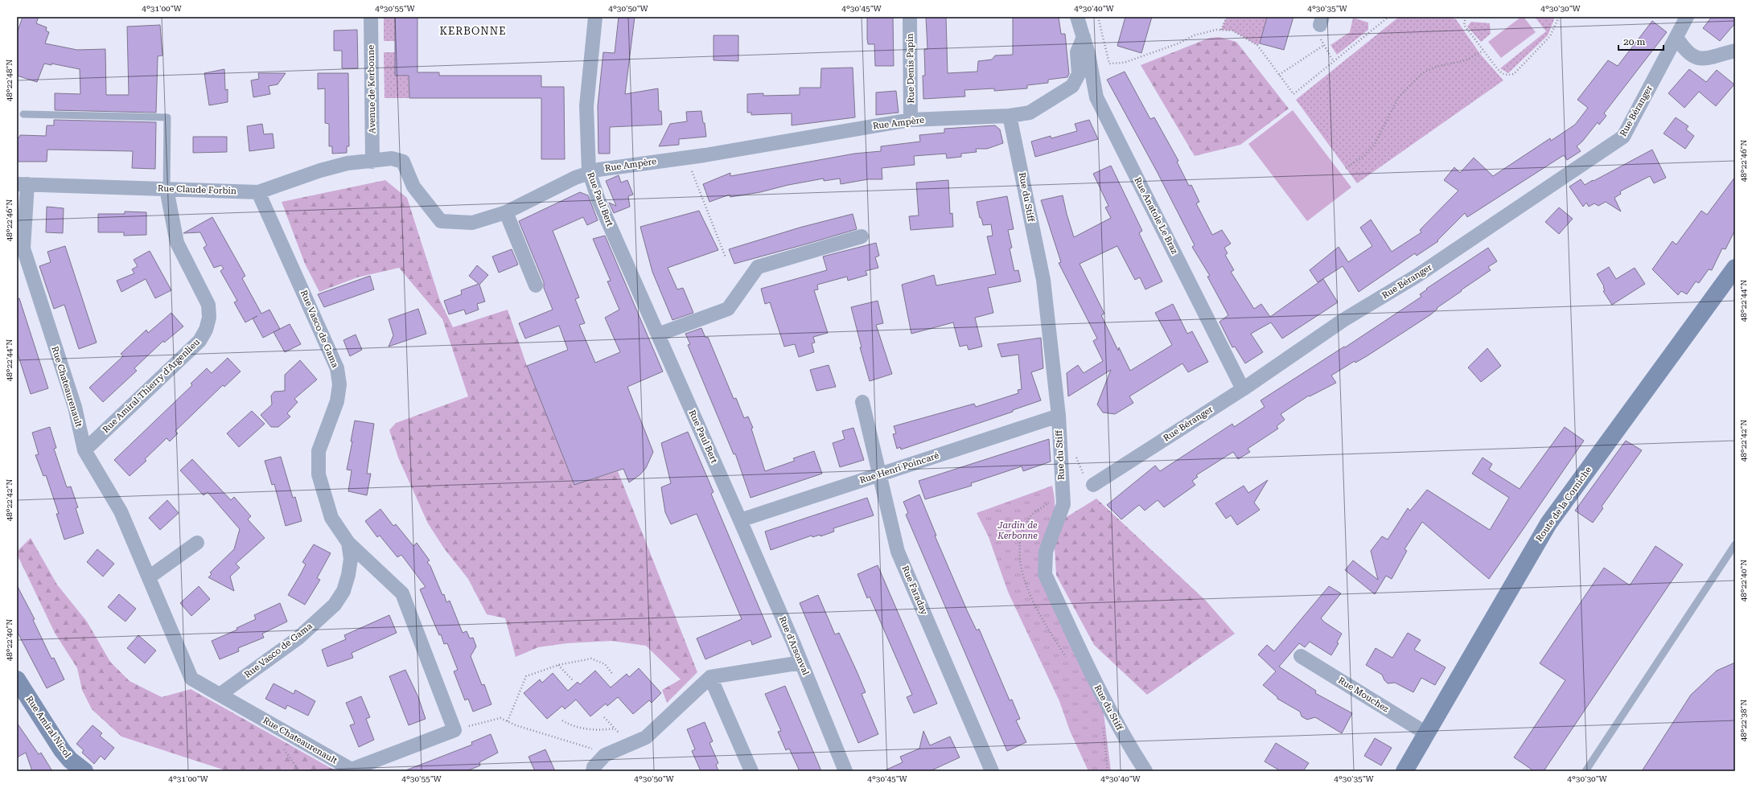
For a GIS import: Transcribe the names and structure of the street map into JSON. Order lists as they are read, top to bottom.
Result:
{
  "streets": {
    "street": [
      "Rue Denis Papin",
      "Avenue de Kerbonne",
      "Rue Béranger",
      "Rue Ampère",
      "Rue Claude Forbin",
      "Rue du Stiff",
      "Rue Paul Bert",
      "Rue Anatole Le Braz",
      "Rue Vasco de Gama",
      "Rue Amiral Thierry d'Argenlieu",
      "Rue Chateaurenault",
      "Rue Henri Poincaré",
      "Route de la Corniche",
      "Rue Faraday",
      "Rue d'Arsonval",
      "Rue Mouchez",
      "Rue Amiral Nicol"
    ]
  },
  "crossings": [
    ["Rue Denis Papin", "Rue Ampère"],
    ["Avenue de Kerbonne", "Rue Ampère"],
    ["Avenue de Kerbonne", "Rue Claude Forbin"],
    ["Rue Béranger", "Rue Anatole Le Braz"],
    ["Rue Ampère", "Rue Claude Forbin"],
    ["Rue Ampère", "Rue du Stiff"],
    ["Rue Ampère", "Rue Paul Bert"],
    ["Rue Ampère", "Rue Anatole Le Braz"],
    ["Rue Claude Forbin", "Rue Vasco de Gama"],
    ["Rue Claude Forbin", "Rue Amiral Thierry d'Argenlieu"],
    ["Rue Claude Forbin", "Rue Chateaurenault"],
    ["Rue du Stiff", "Rue Henri Poincaré"],
    ["Rue Paul Bert", "Rue Henri Poincaré"],
    ["Rue Paul Bert", "Rue d'Arsonval"],
    ["Rue Vasco de Gama", "Rue Chateaurenault"],
    ["Rue Amiral Thierry d'Argenlieu", "Rue Chateaurenault"],
    ["Rue Henri Poincaré", "Rue Faraday"],
    ["Rue Henri Poincaré", "Rue d'Arsonval"],
    ["Route de la Corniche", "Rue Mouchez"]
  ],
  "districts": ["KERBONNE"],
  "parks": ["Jardin de Kerbonne"],
  "scale_bar": "20 m",
  "coordinates": [
    "4°31'00\"W",
    "4°30'55\"W",
    "4°30'50\"W",
    "4°30'45\"W",
    "4°30'40\"W",
    "4°30'35\"W",
    "4°30'30\"W",
    "48°22'48\"N",
    "48°22'46\"N",
    "48°22'44\"N",
    "48°22'42\"N",
    "48°22'40\"N",
    "48°22'38\"N"
  ]
}
